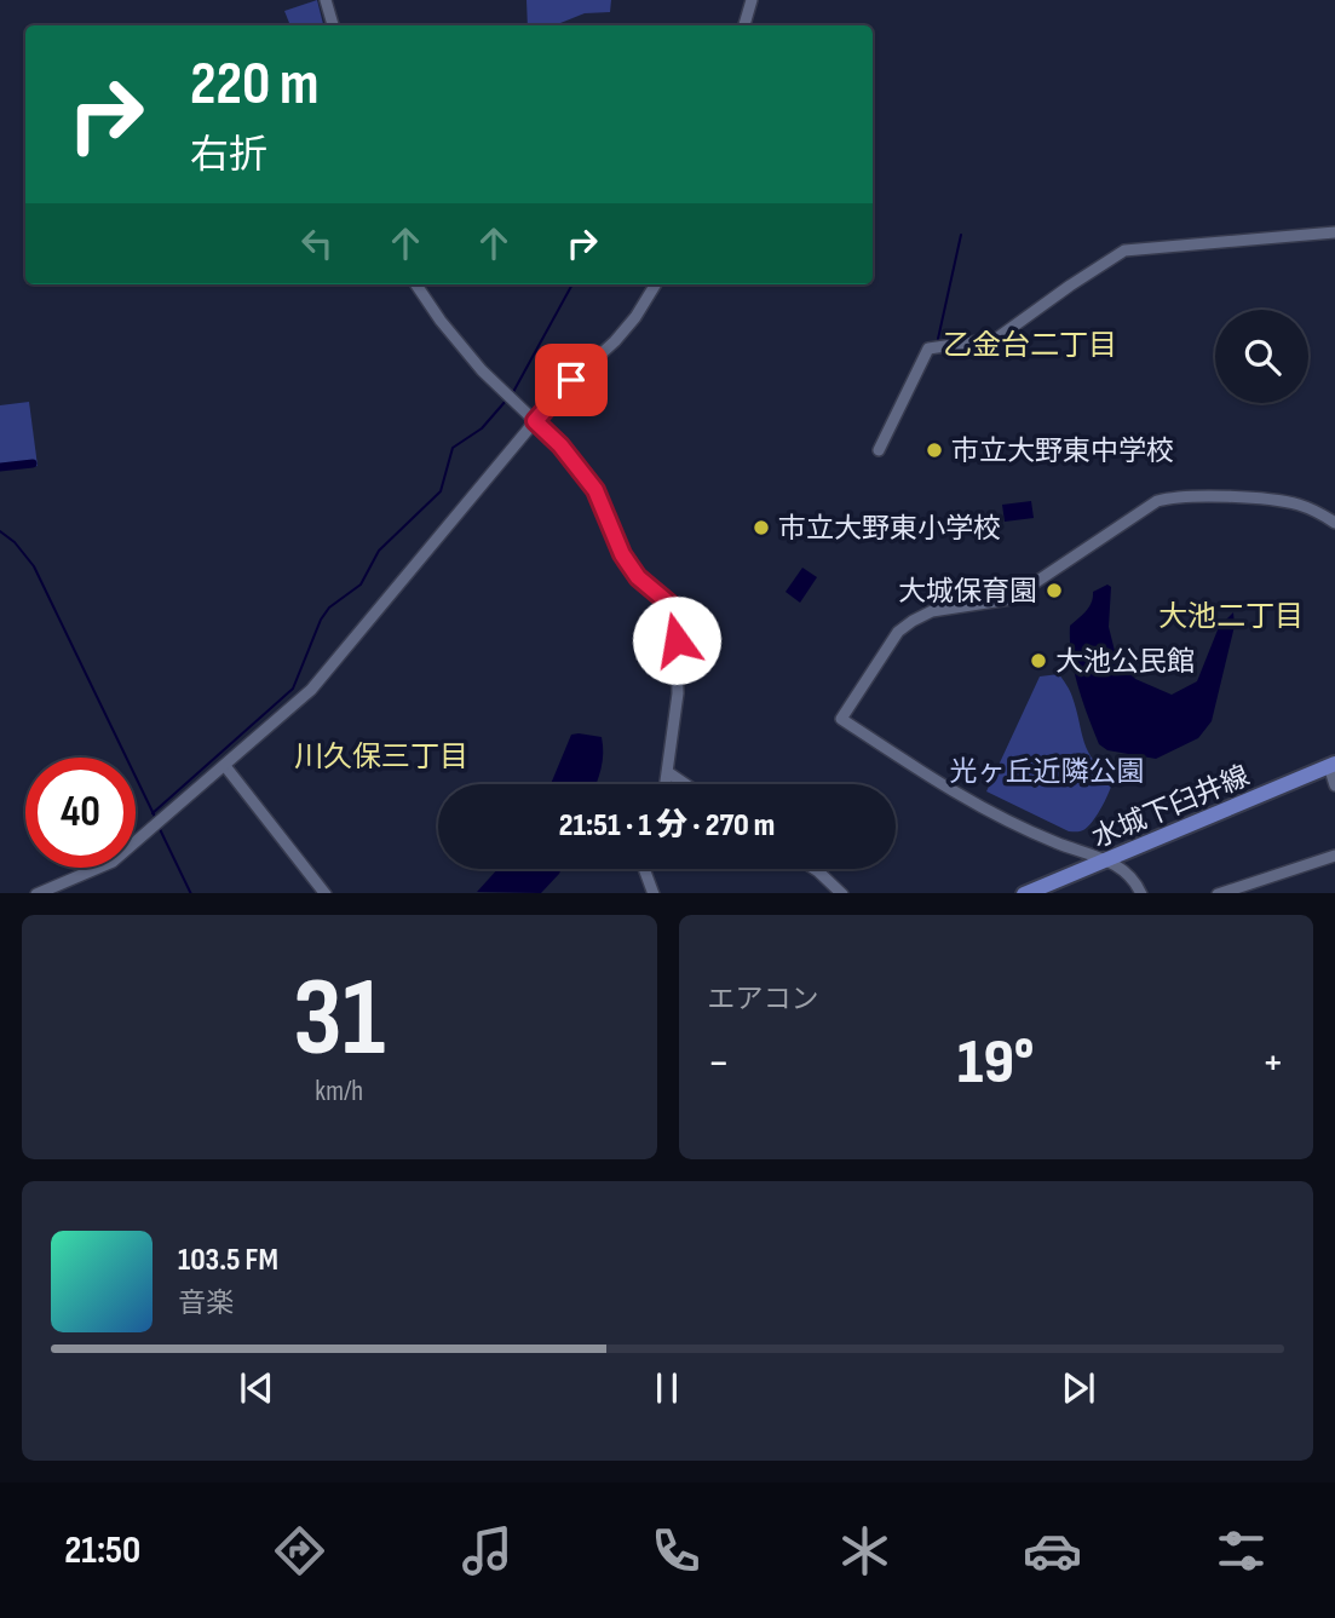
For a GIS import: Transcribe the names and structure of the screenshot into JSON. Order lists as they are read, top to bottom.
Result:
{
  "streets": {
    "main road": ["水城下臼井線"]
  },
  "districts": ["乙金台二丁目", "大池二丁目", "川久保三丁目"],
  "parks": ["光ヶ丘近隣公園"],
  "places": [
    "市立大野東中学校",
    "市立大野東小学校",
    "大城保育園",
    "大池公民館"
  ],
  "page": {
    "turn": ["220 m", "右折"],
    "limit": "40",
    "trip": "21:51 · 1 分 · 270 m",
    "tile": [
      ["31", "km/h"],
      "エアコン"
    ],
    "heat": ["−", "19°", "+"],
    "song": ["103.5 FM", "音楽"],
    "tabs": "21:50"
  }
}
